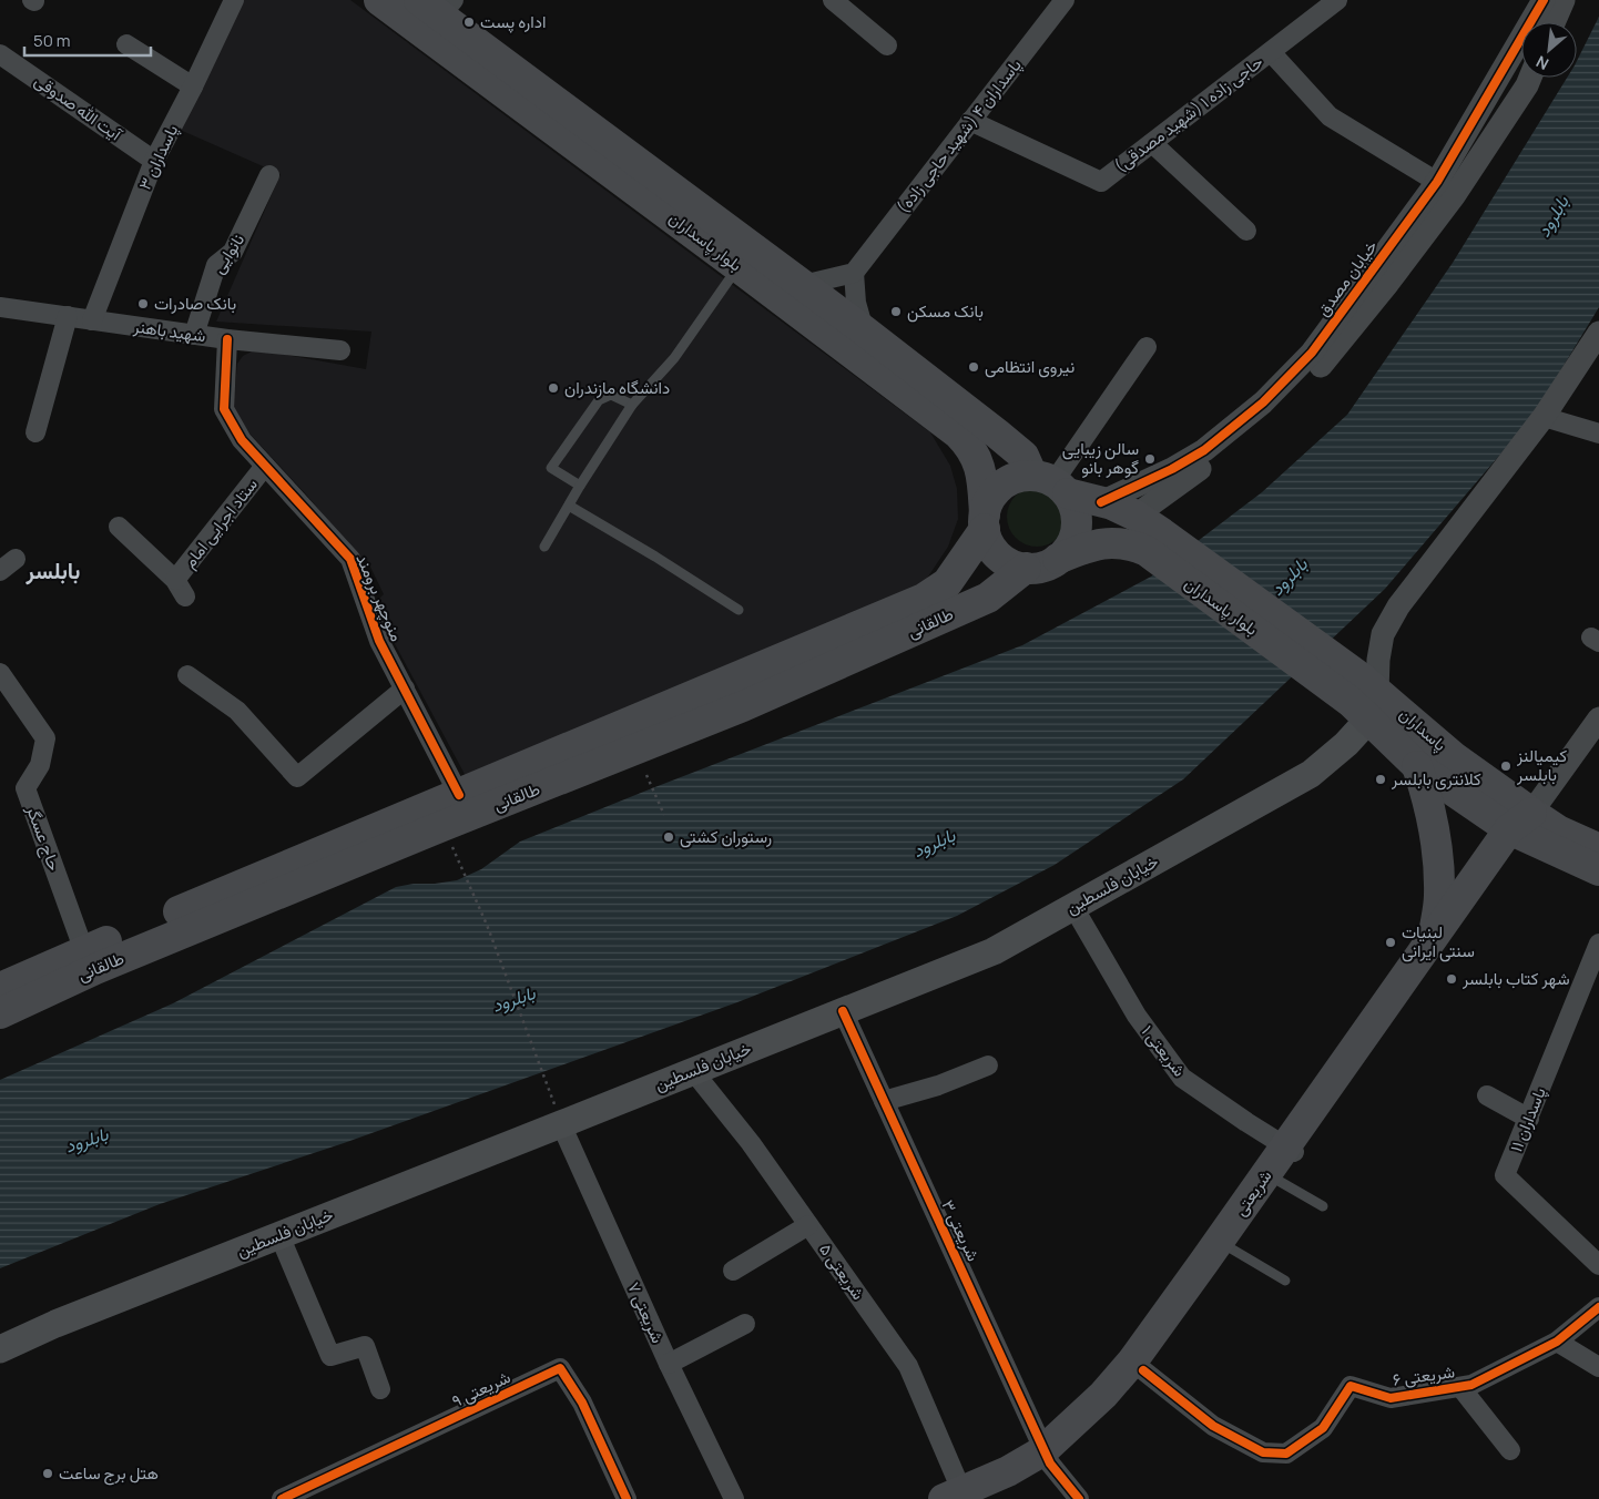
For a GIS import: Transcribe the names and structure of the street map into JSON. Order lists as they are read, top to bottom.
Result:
{
  "streets": {
    "main road": [
      "بلوار پاسداران",
      "طالقانی",
      "پاسداران",
      "خیابان فلسطین",
      "شریعتی"
    ],
    "street": [
      "آیت الله صدوقی",
      "حاجی زاده ۱ (شهید مصدقی)",
      "پاسداران ۴ (شهید حاجی زاده)",
      "پاسداران ۳",
      "نانوایی",
      "خیابان مصدق",
      "شهید باهنر",
      "ستاد اجرایی امام",
      "منوچهر برومند",
      "حاج عسگر",
      "شریعتی ۱",
      "پاسداران ۱۱",
      "شریعتی ۳",
      "شریعتی ۵",
      "شریعتی ۷",
      "شریعتی ۶",
      "شریعتی ۹"
    ]
  },
  "crossings": [
    ["آیت الله صدوقی", "پاسداران ۳"],
    ["حاجی زاده ۱ (شهید مصدقی)", "پاسداران ۴ (شهید حاجی زاده)"],
    ["پاسداران ۳", "شهید باهنر"],
    ["بلوار پاسداران", "خیابان مصدق"],
    ["بلوار پاسداران", "طالقانی"],
    ["بلوار پاسداران", "پاسداران"],
    ["بلوار پاسداران", "خیابان فلسطین"],
    ["نانوایی", "شهید باهنر"],
    ["شهید باهنر", "منوچهر برومند"],
    ["ستاد اجرایی امام", "منوچهر برومند"],
    ["منوچهر برومند", "طالقانی"],
    ["طالقانی", "حاج عسگر"],
    ["پاسداران", "خیابان فلسطین"],
    ["پاسداران", "شریعتی"],
    ["خیابان فلسطین", "شریعتی ۱"],
    ["خیابان فلسطین", "شریعتی ۳"],
    ["خیابان فلسطین", "شریعتی ۵"],
    ["خیابان فلسطین", "شریعتی ۷"],
    ["شریعتی ۱", "شریعتی"],
    ["شریعتی", "شریعتی ۳"],
    ["شریعتی", "شریعتی ۵"],
    ["شریعتی", "شریعتی ۶"]
  ],
  "districts": ["بابلسر"],
  "water": ["بابلرود"],
  "places": [
    "اداره پست",
    "بانک صادرات",
    "بانک مسکن",
    "نیروی انتظامی",
    "دانشگاه مازندران",
    "سالن زیبایی گوهر بانو",
    "کیمیالنز بابلسر",
    "کلانتری بابلسر",
    "رستوران کشتی",
    "لبنیات سنتی ایرانی",
    "شهر کتاب بابلسر",
    "هتل برج ساعت"
  ],
  "scale_bar": "50 m",
  "north": "bottom left"
}
